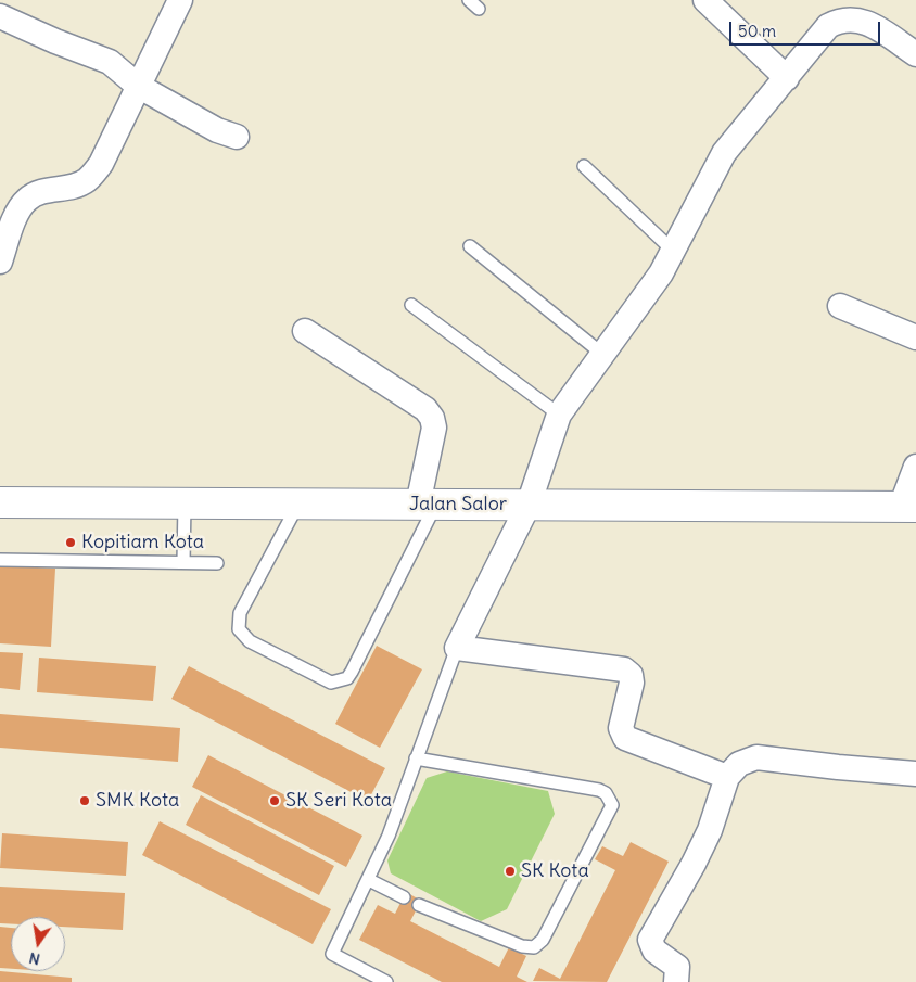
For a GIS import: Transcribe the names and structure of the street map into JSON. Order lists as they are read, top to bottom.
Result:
{
  "streets": {
    "main road": ["Jalan Salor"]
  },
  "places": [
    "Kopitiam Kota",
    "SMK Kota",
    "SK Seri Kota",
    "SK Kota"
  ],
  "scale_bar": "50 m",
  "north": "bottom"
}
